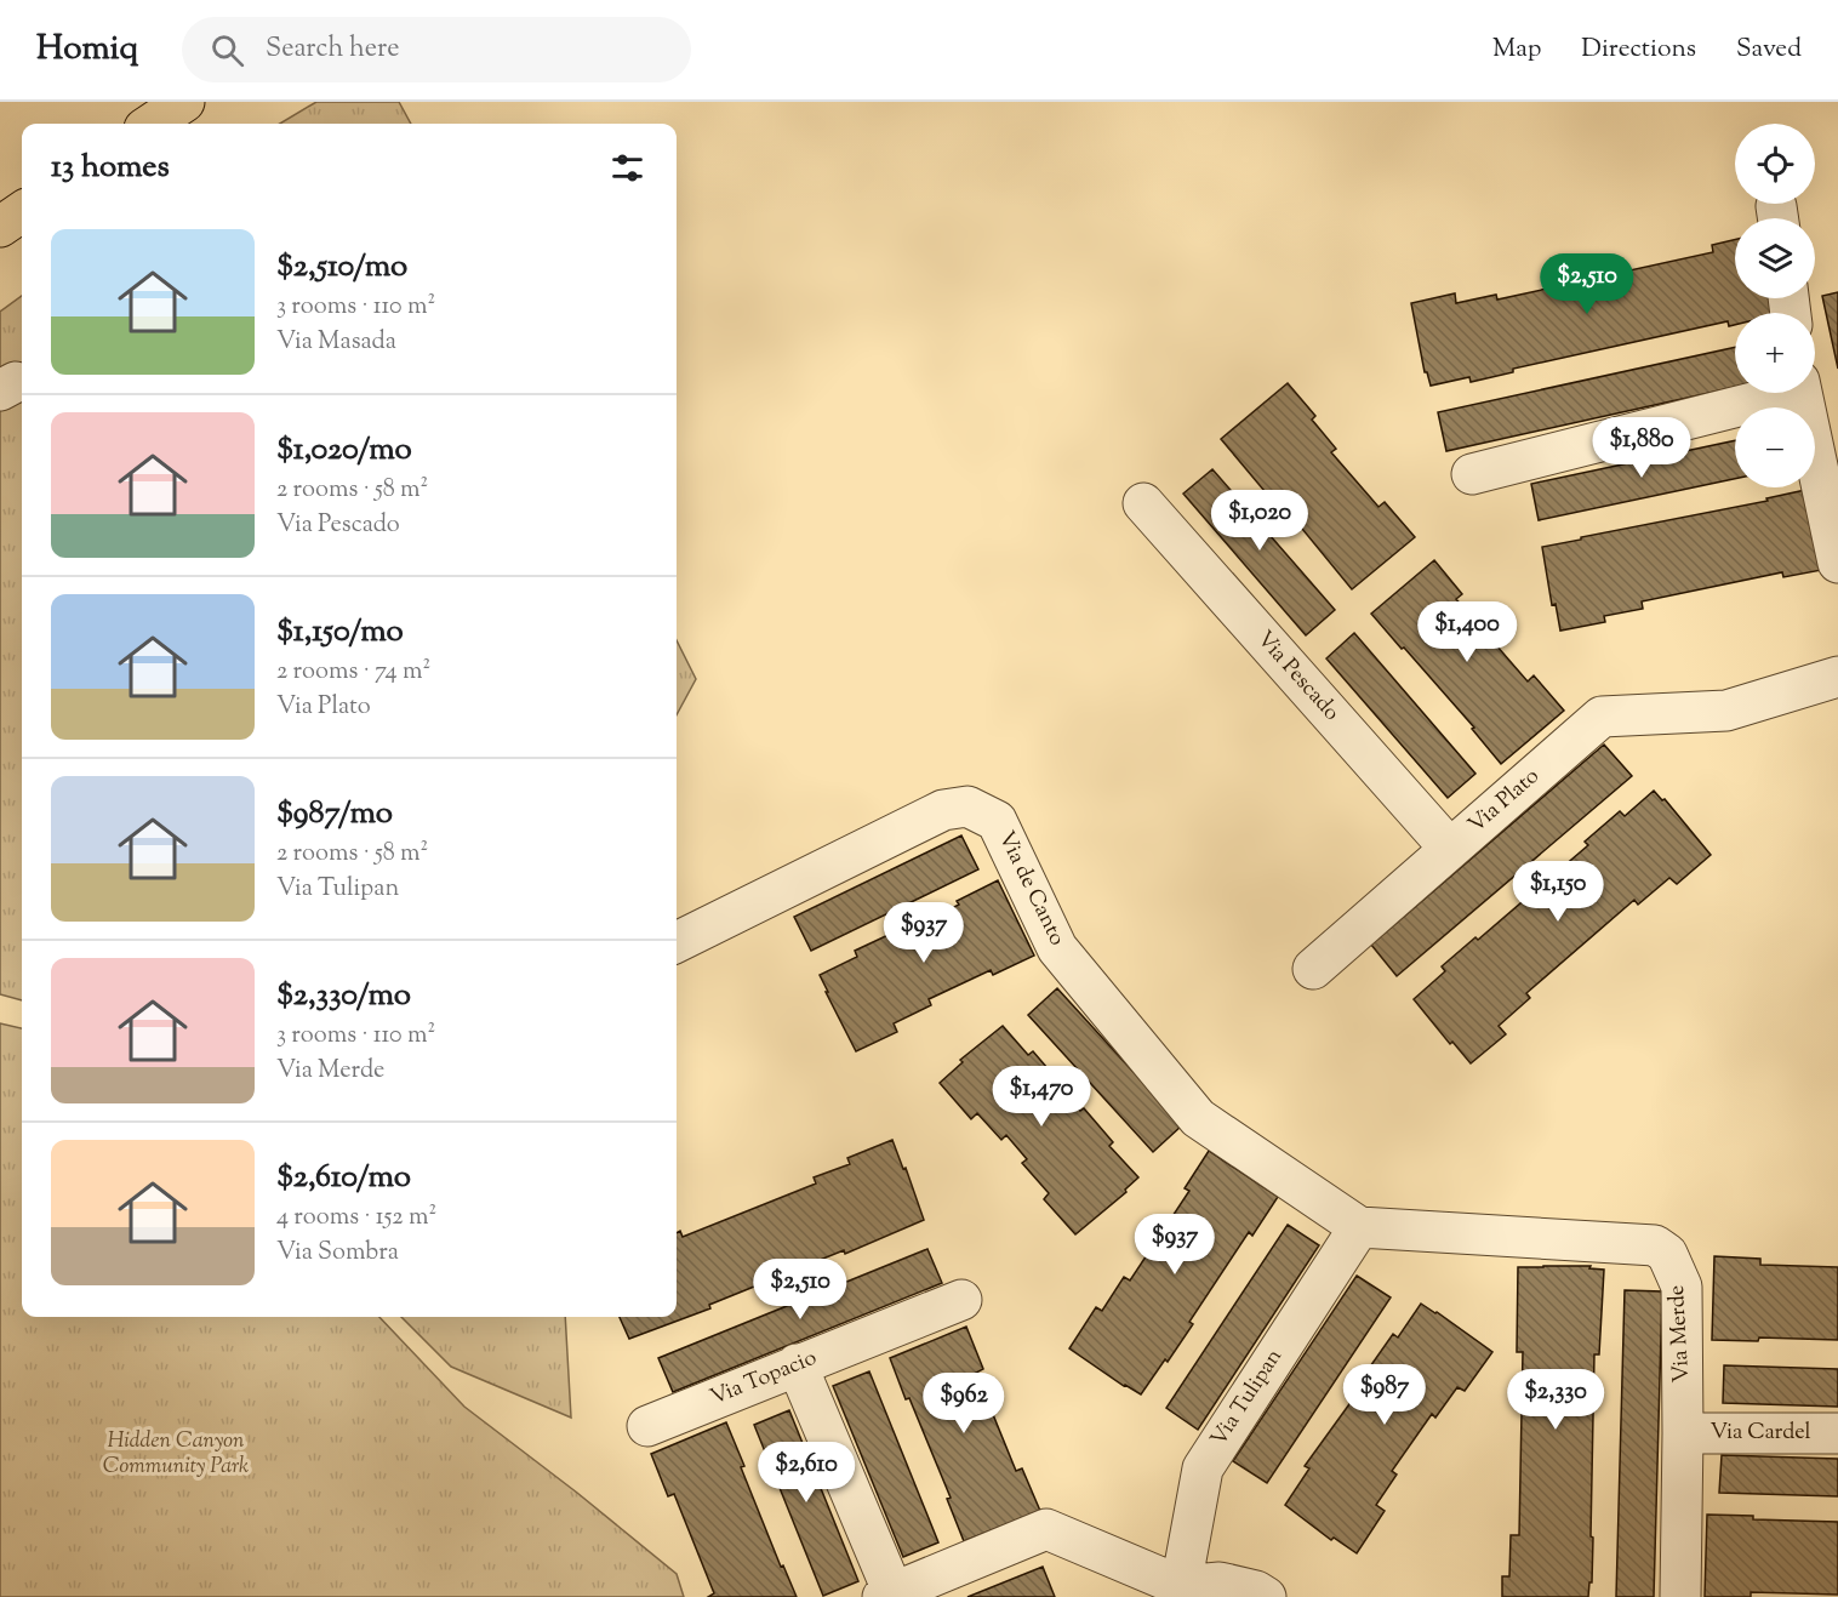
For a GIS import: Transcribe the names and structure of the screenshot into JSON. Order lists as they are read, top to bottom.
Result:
{
  "streets": {
    "street": [
      "Via Pescado",
      "Via Plato",
      "Via de Canto",
      "Via Merde",
      "Via Topacio",
      "Via Tulipan",
      "Via Cardel"
    ]
  },
  "crossings": [
    ["Via Pescado", "Via Plato"],
    ["Via de Canto", "Via Merde"],
    ["Via de Canto", "Via Tulipan"],
    ["Via Merde", "Via Tulipan"],
    ["Via Merde", "Via Cardel"]
  ],
  "parks": ["Hidden Canyon Community Park"],
  "page": {
    "header": "Homiq",
    "search": "Search here",
    "nav": ["Map", "Directions", "Saved"],
    "map_buttons": ["+", "−"],
    "heading": "13 homes",
    "list": [
      {
        "name": "$2,510/mo",
        "note": "3 rooms · 110 m² · Via Masada"
      },
      {
        "name": "$1,020/mo",
        "note": "2 rooms · 58 m² · Via Pescado"
      },
      {
        "name": "$1,150/mo",
        "note": "2 rooms · 74 m² · Via Plato"
      },
      {
        "name": "$987/mo",
        "note": "2 rooms · 58 m² · Via Tulipan"
      },
      {
        "name": "$2,330/mo",
        "note": "3 rooms · 110 m² · Via Merde"
      },
      {
        "name": "$2,610/mo",
        "note": "4 rooms · 152 m² · Via Sombra"
      }
    ],
    "price": [
      "$2,510",
      "$1,880",
      "$1,020",
      "$1,400",
      "$1,150",
      "$937",
      "$1,470",
      "$937",
      "$2,510",
      "$987",
      "$2,330",
      "$962",
      "$2,610"
    ]
  }
}
